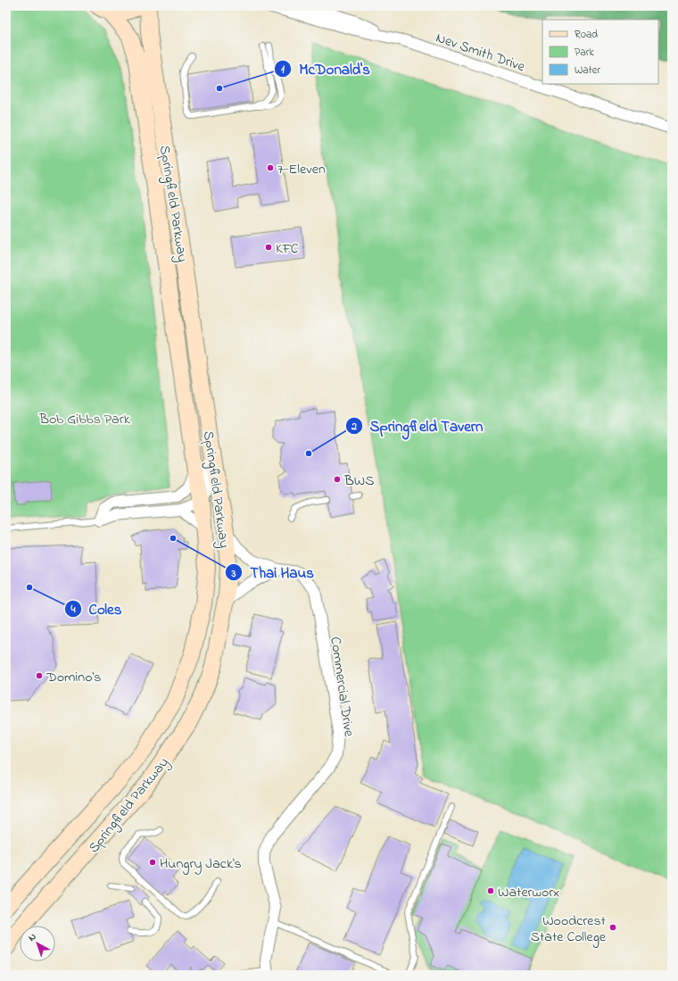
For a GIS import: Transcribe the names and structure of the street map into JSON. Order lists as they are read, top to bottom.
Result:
{
  "streets": {
    "main road": ["Springfield Parkway"],
    "street": ["Nev Smith Drive", "Commercial Drive"]
  },
  "crossings": [
    ["Springfield Parkway", "Commercial Drive"]
  ],
  "parks": ["Bob Gibbs Park"],
  "places": [
    "McDonald's",
    "7-Eleven",
    "KFC",
    "Springfield Tavern",
    "BWS",
    "Thai Haus",
    "Coles",
    "Domino's",
    "Hungry Jack's",
    "Waterworx",
    "Woodcrest State College"
  ],
  "legend": ["Road", "Park", "Water"],
  "north": "top left"
}
